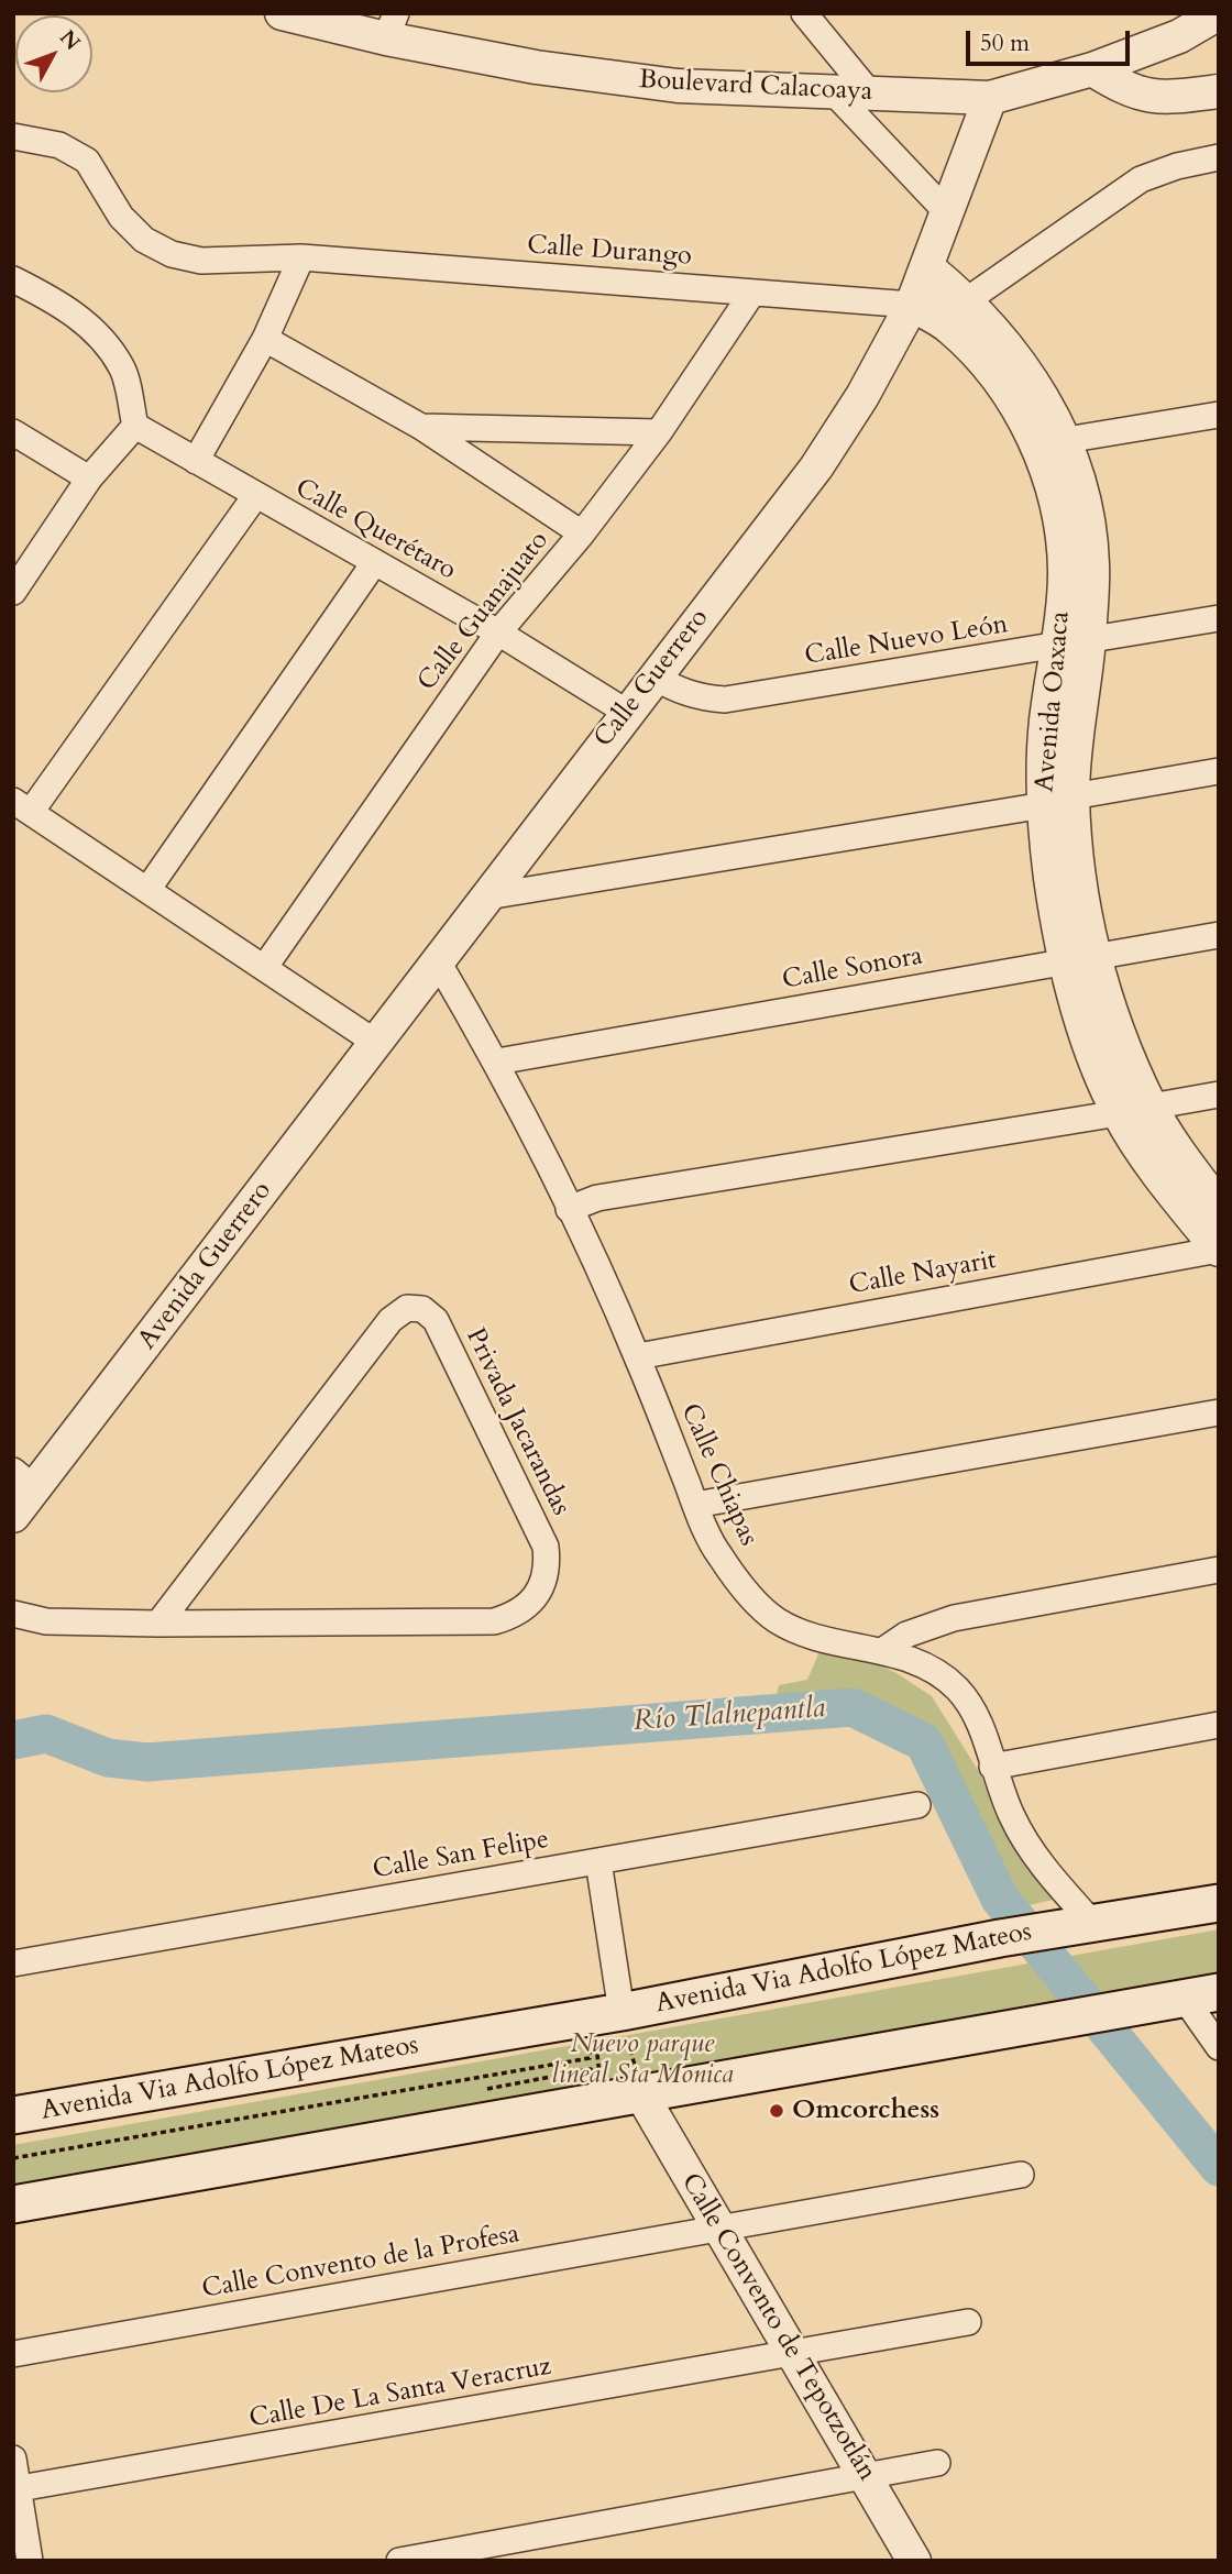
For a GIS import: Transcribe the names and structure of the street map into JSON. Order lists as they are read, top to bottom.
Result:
{
  "streets": {
    "main road": ["Avenida Via Adolfo López Mateos"],
    "street": [
      "Boulevard Calacoaya",
      "Calle Durango",
      "Calle Querétaro",
      "Calle Guanajuato",
      "Calle Nuevo León",
      "Calle Guerrero",
      "Avenida Oaxaca",
      "Calle Sonora",
      "Avenida Guerrero",
      "Calle Nayarit",
      "Privada Jacarandas",
      "Calle Chiapas",
      "Calle San Felipe",
      "Calle Convento de la Profesa",
      "Calle Convento de Tepotzotlán",
      "Calle De La Santa Veracruz"
    ]
  },
  "crossings": [
    ["Boulevard Calacoaya", "Calle Guerrero"],
    ["Calle Durango", "Calle Guanajuato"],
    ["Calle Durango", "Calle Guerrero"],
    ["Calle Durango", "Avenida Oaxaca"],
    ["Calle Querétaro", "Calle Guanajuato"],
    ["Calle Querétaro", "Calle Guerrero"],
    ["Calle Nuevo León", "Calle Guerrero"],
    ["Calle Nuevo León", "Avenida Oaxaca"],
    ["Calle Guerrero", "Avenida Oaxaca"],
    ["Calle Guerrero", "Avenida Guerrero"],
    ["Calle Guerrero", "Calle Chiapas"],
    ["Avenida Oaxaca", "Calle Sonora"],
    ["Avenida Oaxaca", "Calle Nayarit"],
    ["Calle Sonora", "Calle Chiapas"],
    ["Calle Nayarit", "Calle Chiapas"],
    ["Calle Chiapas", "Avenida Via Adolfo López Mateos"],
    ["Calle Convento de la Profesa", "Calle Convento de Tepotzotlán"],
    ["Calle Convento de Tepotzotlán", "Calle De La Santa Veracruz"]
  ],
  "water": ["Río Tlalnepantla"],
  "parks": ["Nuevo parque lineal Sta Monica"],
  "places": ["Omcorchess"],
  "scale_bar": "50 m",
  "north": "top right"
}
